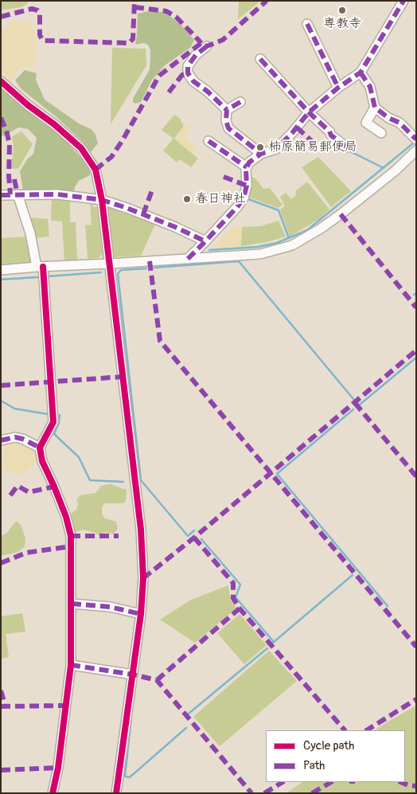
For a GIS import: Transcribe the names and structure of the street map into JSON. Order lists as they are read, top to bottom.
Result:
{
  "places": ["専教寺", "柿原簡易郵便局", "春日神社"],
  "legend": ["Cycle path", "Path"]
}
